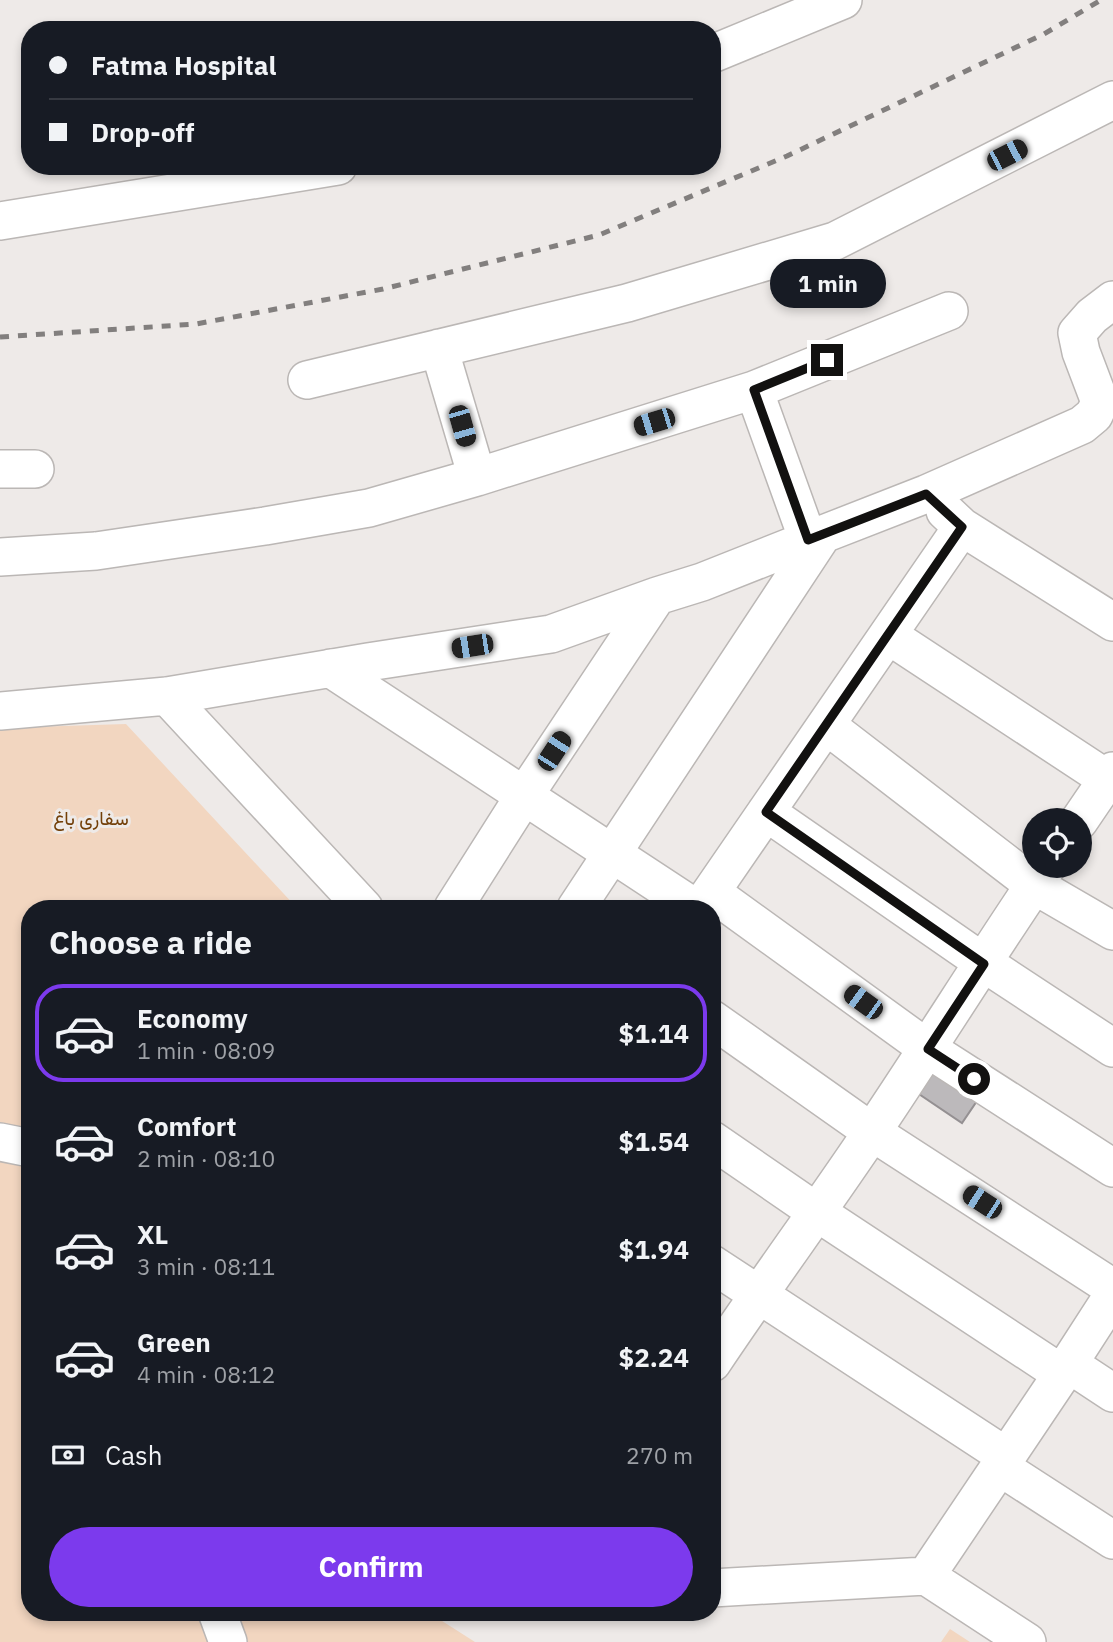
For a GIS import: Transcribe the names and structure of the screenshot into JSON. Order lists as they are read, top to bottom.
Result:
{
  "parks": ["سفاری باغ"],
  "page": {
    "banner": ["Fatma Hospital", "Drop-off"],
    "bubble": "1 min",
    "heading": "Choose a ride",
    "list": [
      {
        "name": "Economy",
        "note": "1 min · 08:09",
        "value": "$1.14"
      },
      {
        "name": "Comfort",
        "note": "2 min · 08:10",
        "value": "$1.54"
      },
      {
        "name": "XL",
        "note": "3 min · 08:11",
        "value": "$1.94"
      },
      {
        "name": "Green",
        "note": "4 min · 08:12",
        "value": "$2.24"
      }
    ],
    "pay": ["Cash", "270 m"],
    "buttons": "Confirm"
  }
}
